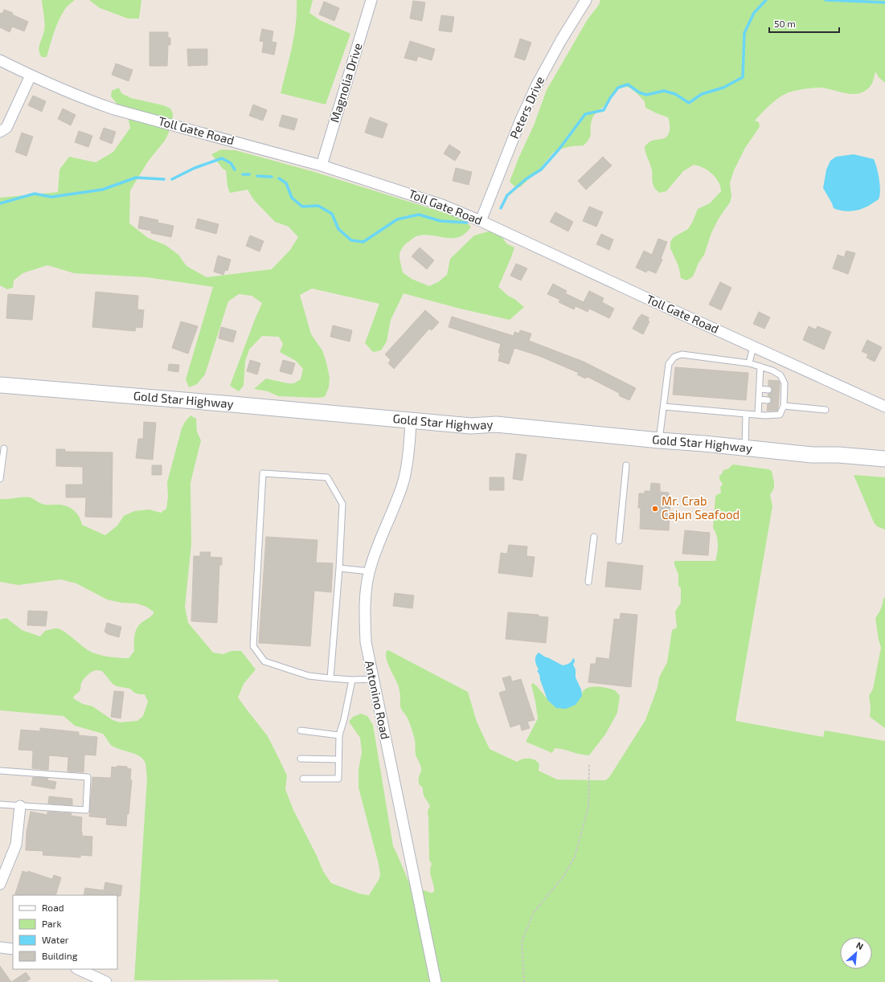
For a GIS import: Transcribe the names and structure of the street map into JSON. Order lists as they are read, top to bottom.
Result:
{
  "streets": {
    "main road": ["Gold Star Highway"],
    "street": [
      "Magnolia Drive",
      "Peters Drive",
      "Toll Gate Road",
      "Antonino Road"
    ]
  },
  "crossings": [
    ["Magnolia Drive", "Toll Gate Road"],
    ["Peters Drive", "Toll Gate Road"],
    ["Gold Star Highway", "Antonino Road"]
  ],
  "places": ["Mr. Crab Cajun Seafood"],
  "legend": [
    "Road",
    "Park",
    "Water",
    "Building"
  ],
  "scale_bar": "50 m",
  "north": "top right"
}
